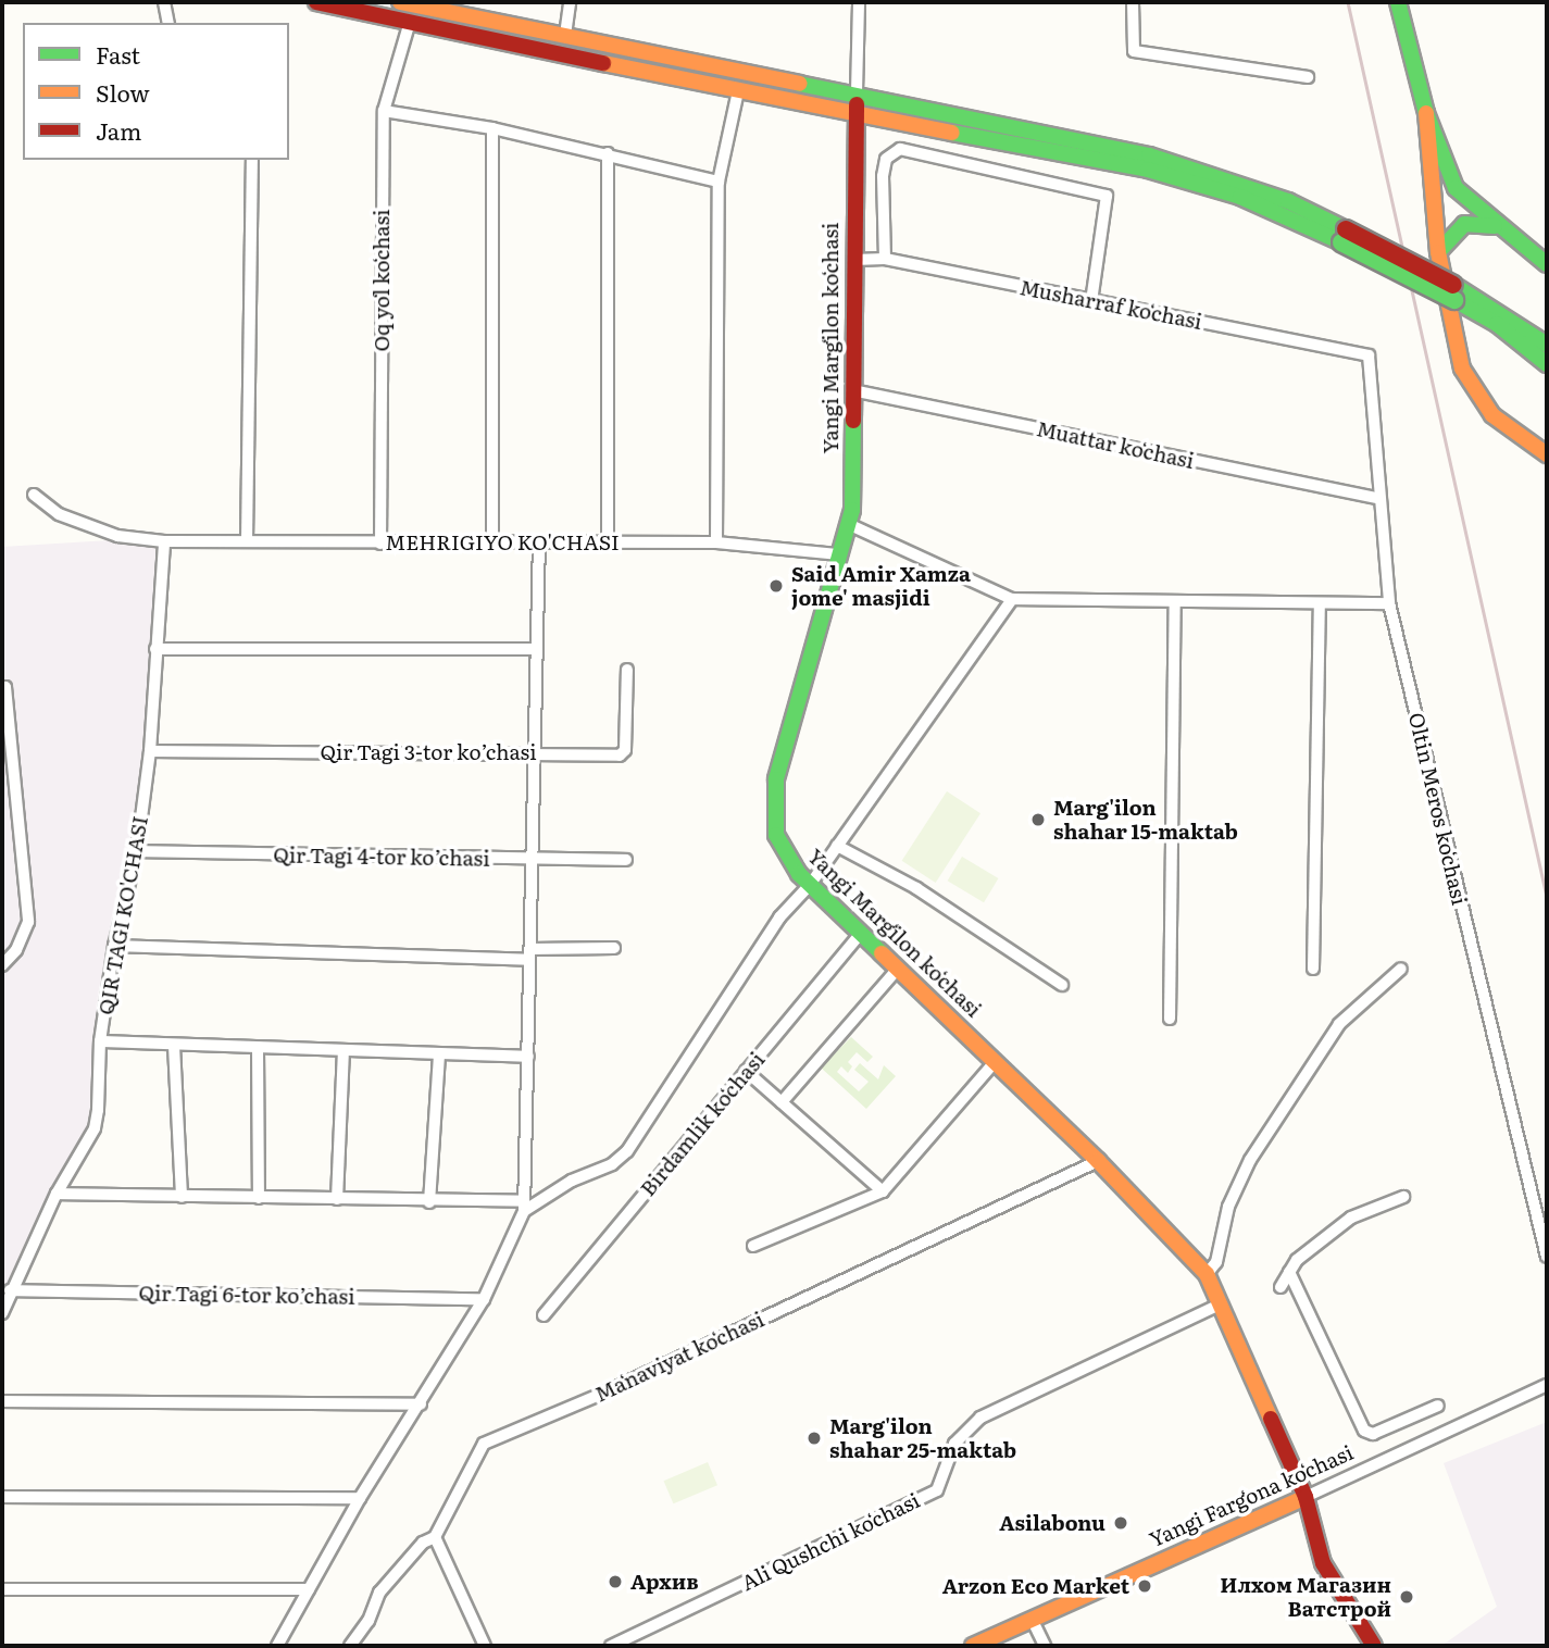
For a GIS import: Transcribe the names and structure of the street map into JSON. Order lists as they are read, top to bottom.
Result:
{
  "streets": {
    "main road": ["Yangi Margʻilon koʻchasi", "Yangi Fargʻona koʻchasi"],
    "street": [
      "Oq yoʻl koʻchasi",
      "Musharraf koʻchasi",
      "Muattar koʻchasi",
      "MEHRIGIYO KO'CHASI",
      "Qir Tagi 3-tor koʼchasi",
      "Oltin Meros koʻchasi",
      "Qir Tagi 4-tor koʼchasi",
      "QIR TAGI KO'CHASI",
      "Birdamlik koʻchasi",
      "Qir Tagi 6-tor koʼchasi",
      "Maʻnaviyat koʻchasi",
      "Ali Qushchi koʻchasi"
    ]
  },
  "crossings": [
    ["Oq yoʻl koʻchasi", "MEHRIGIYO KO'CHASI"],
    ["Musharraf koʻchasi", "Yangi Margʻilon koʻchasi"],
    ["Musharraf koʻchasi", "Oltin Meros koʻchasi"],
    ["Yangi Margʻilon koʻchasi", "Muattar koʻchasi"],
    ["Yangi Margʻilon koʻchasi", "MEHRIGIYO KO'CHASI"],
    ["Yangi Margʻilon koʻchasi", "Birdamlik koʻchasi"],
    ["Yangi Margʻilon koʻchasi", "Maʻnaviyat koʻchasi"],
    ["Yangi Margʻilon koʻchasi", "Yangi Fargʻona koʻchasi"],
    ["Yangi Margʻilon koʻchasi", "Ali Qushchi koʻchasi"],
    ["Muattar koʻchasi", "Oltin Meros koʻchasi"],
    ["MEHRIGIYO KO'CHASI", "QIR TAGI KO'CHASI"],
    ["Qir Tagi 3-tor koʼchasi", "QIR TAGI KO'CHASI"],
    ["Qir Tagi 4-tor koʼchasi", "QIR TAGI KO'CHASI"],
    ["QIR TAGI KO'CHASI", "Qir Tagi 6-tor koʼchasi"]
  ],
  "places": [
    "Said Amir Xamza jome' masjidi",
    "Marg'ilon shahar 15-maktab",
    "Marg'ilon shahar 25-maktab",
    "Asilabonu",
    "Архив",
    "Arzon Eco Market",
    "Илхом Магазин Ватстрой"
  ],
  "legend": ["Fast", "Slow", "Jam"]
}
